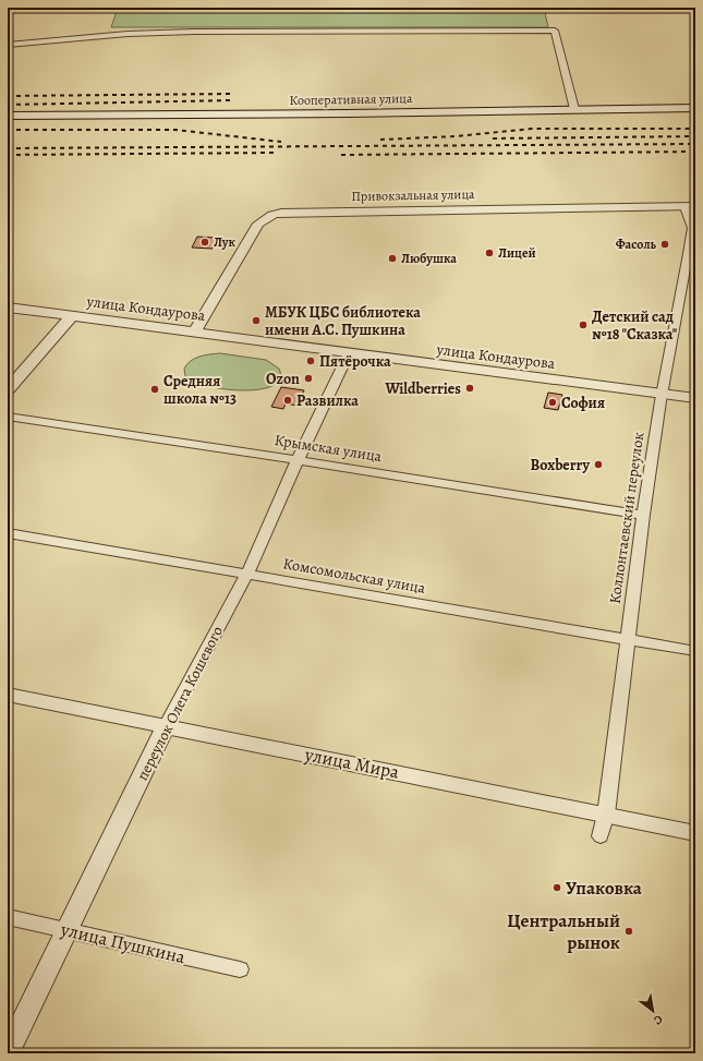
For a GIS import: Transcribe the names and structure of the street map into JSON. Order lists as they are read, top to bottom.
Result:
{
  "streets": {
    "main road": ["Кооперативная улица"],
    "street": [
      "Привокзальная улица",
      "улица Кондаурова",
      "Крымская улица",
      "Коллонтаевский переулок",
      "Комсомольская улица",
      "переулок Олега Кошевого",
      "улица Мира",
      "улица Пушкина"
    ]
  },
  "crossings": [
    ["Привокзальная улица", "улица Кондаурова"],
    ["Привокзальная улица", "Коллонтаевский переулок"],
    ["улица Кондаурова", "Коллонтаевский переулок"],
    ["улица Кондаурова", "переулок Олега Кошевого"],
    ["Крымская улица", "Коллонтаевский переулок"],
    ["Крымская улица", "переулок Олега Кошевого"],
    ["Коллонтаевский переулок", "Комсомольская улица"],
    ["Коллонтаевский переулок", "улица Мира"],
    ["Комсомольская улица", "переулок Олега Кошевого"],
    ["переулок Олега Кошевого", "улица Мира"],
    ["переулок Олега Кошевого", "улица Пушкина"]
  ],
  "places": [
    "Лук",
    "Фасоль",
    "Лицей",
    "Любушка",
    "МБУК ЦБС библиотека имени А.С. Пушкина",
    "Детский сад №18 \"Сказка\"",
    "Пятёрочка",
    "Ozon",
    "Wildberries",
    "Средняя школа №13",
    "Развилка",
    "София",
    "Boxberry",
    "Упаковка",
    "Центральный рынок"
  ],
  "north": "bottom right"
}
